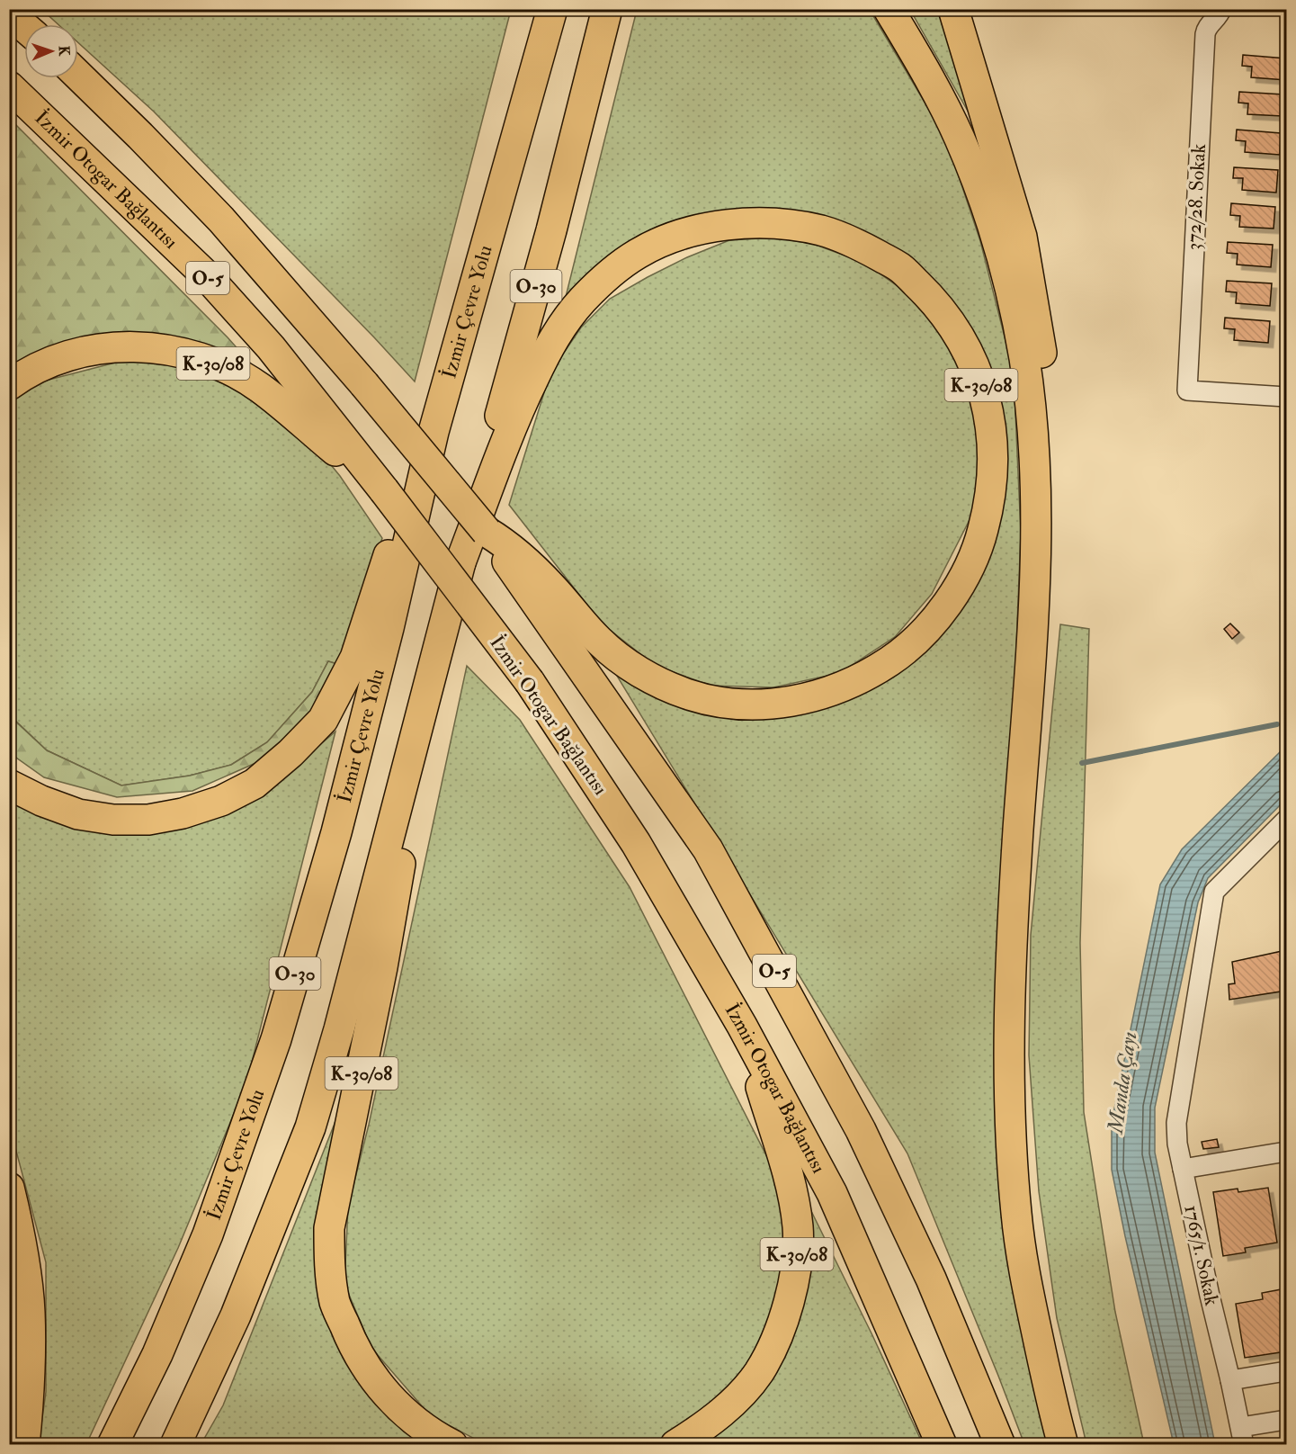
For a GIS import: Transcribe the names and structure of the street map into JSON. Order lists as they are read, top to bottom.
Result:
{
  "streets": {
    "highway": [
      "İzmir Otogar Bağlantısı",
      "O-5",
      "O-30",
      "İzmir Çevre Yolu",
      "K-30/08"
    ],
    "street": ["372/28. Sokak", "1765/1. Sokak"]
  },
  "crossings": [
    ["İzmir Otogar Bağlantısı", "K-30/08"],
    ["O-5", "K-30/08"],
    ["O-30", "K-30/08"]
  ],
  "water": ["Manda Çayı"],
  "north": "right"
}
